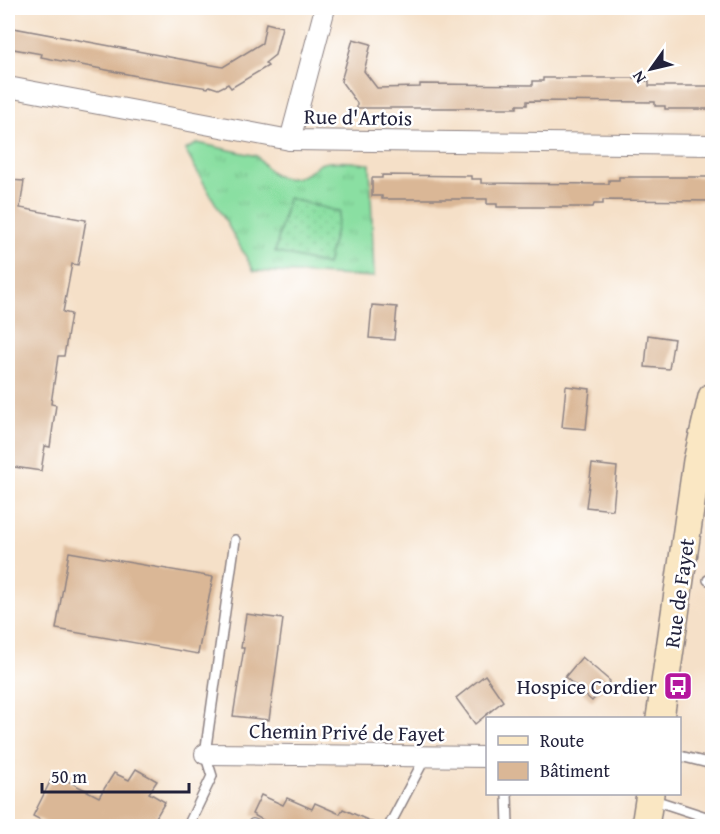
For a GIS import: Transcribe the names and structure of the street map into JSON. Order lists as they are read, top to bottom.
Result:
{
  "streets": {
    "main road": ["Rue de Fayet"],
    "street": ["Rue d'Artois", "Chemin Privé de Fayet"]
  },
  "places": {
    "bus stop": ["Hospice Cordier"]
  },
  "legend": ["Route", "Bâtiment"],
  "scale_bar": "50 m",
  "north": "bottom left"
}
